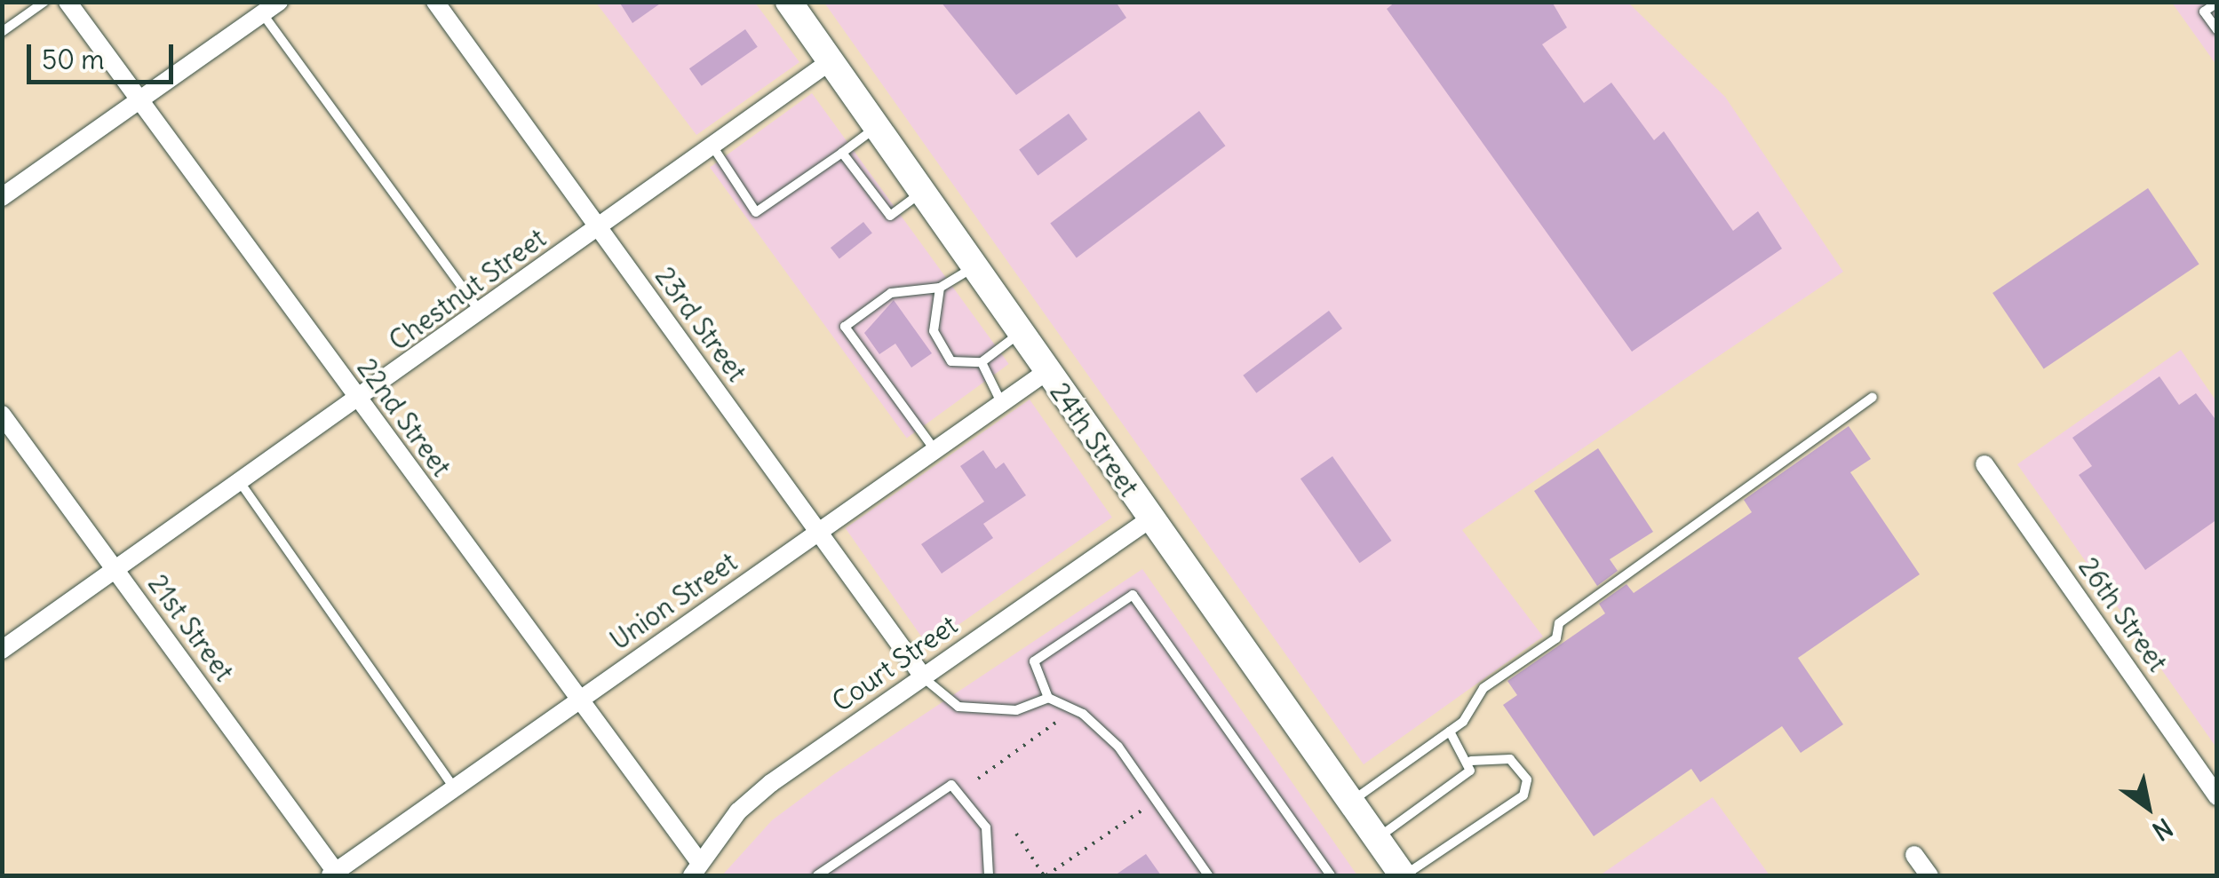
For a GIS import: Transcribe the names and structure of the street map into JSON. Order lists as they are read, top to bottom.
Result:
{
  "streets": {
    "street": [
      "Chestnut Street",
      "23rd Street",
      "22nd Street",
      "24th Street",
      "Union Street",
      "26th Street",
      "21st Street",
      "Court Street"
    ]
  },
  "crossings": [
    ["Chestnut Street", "23rd Street"],
    ["Chestnut Street", "22nd Street"],
    ["Chestnut Street", "24th Street"],
    ["Chestnut Street", "21st Street"],
    ["23rd Street", "Union Street"],
    ["23rd Street", "Court Street"],
    ["22nd Street", "Union Street"],
    ["22nd Street", "Court Street"],
    ["24th Street", "Union Street"],
    ["24th Street", "Court Street"],
    ["Union Street", "21st Street"]
  ],
  "scale_bar": "50 m",
  "north": "bottom right"
}
